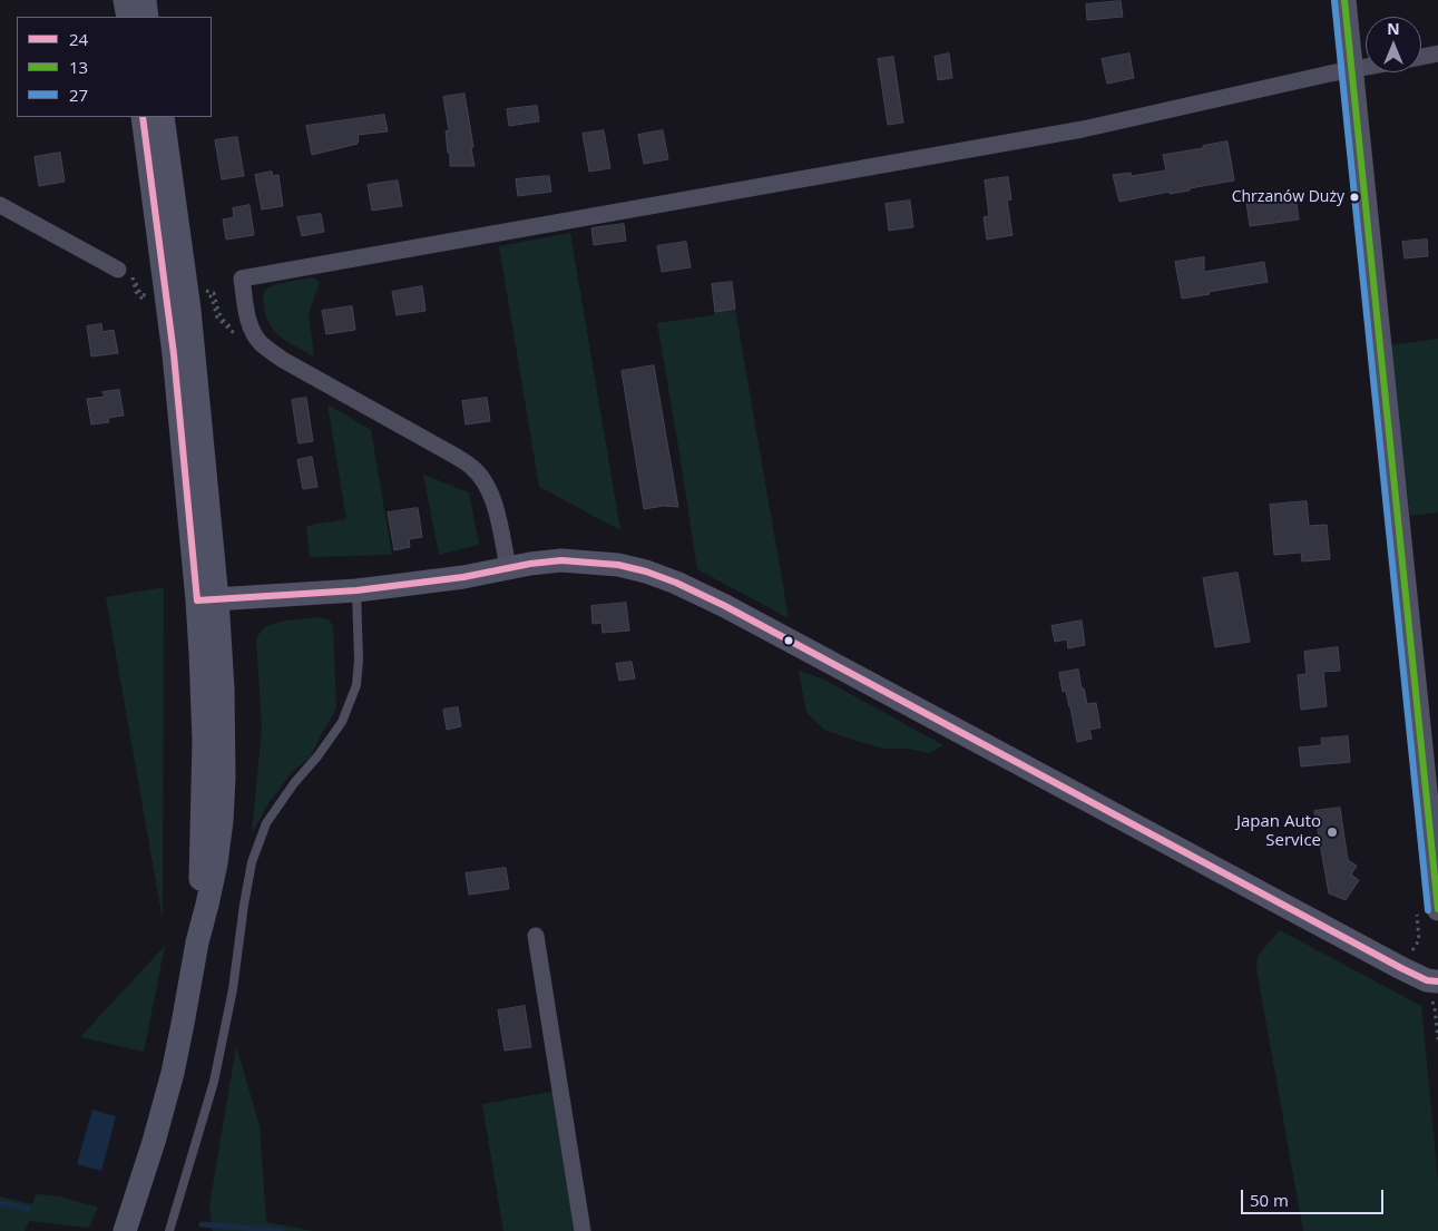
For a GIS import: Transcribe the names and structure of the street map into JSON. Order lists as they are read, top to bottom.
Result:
{
  "places": ["Chrzanów Duży", "Japan Auto Service"],
  "lines": ["transit line 13", "transit line 27", "transit line 24"],
  "legend": ["24", "13", "27"],
  "scale_bar": "50 m",
  "north": "top"
}
